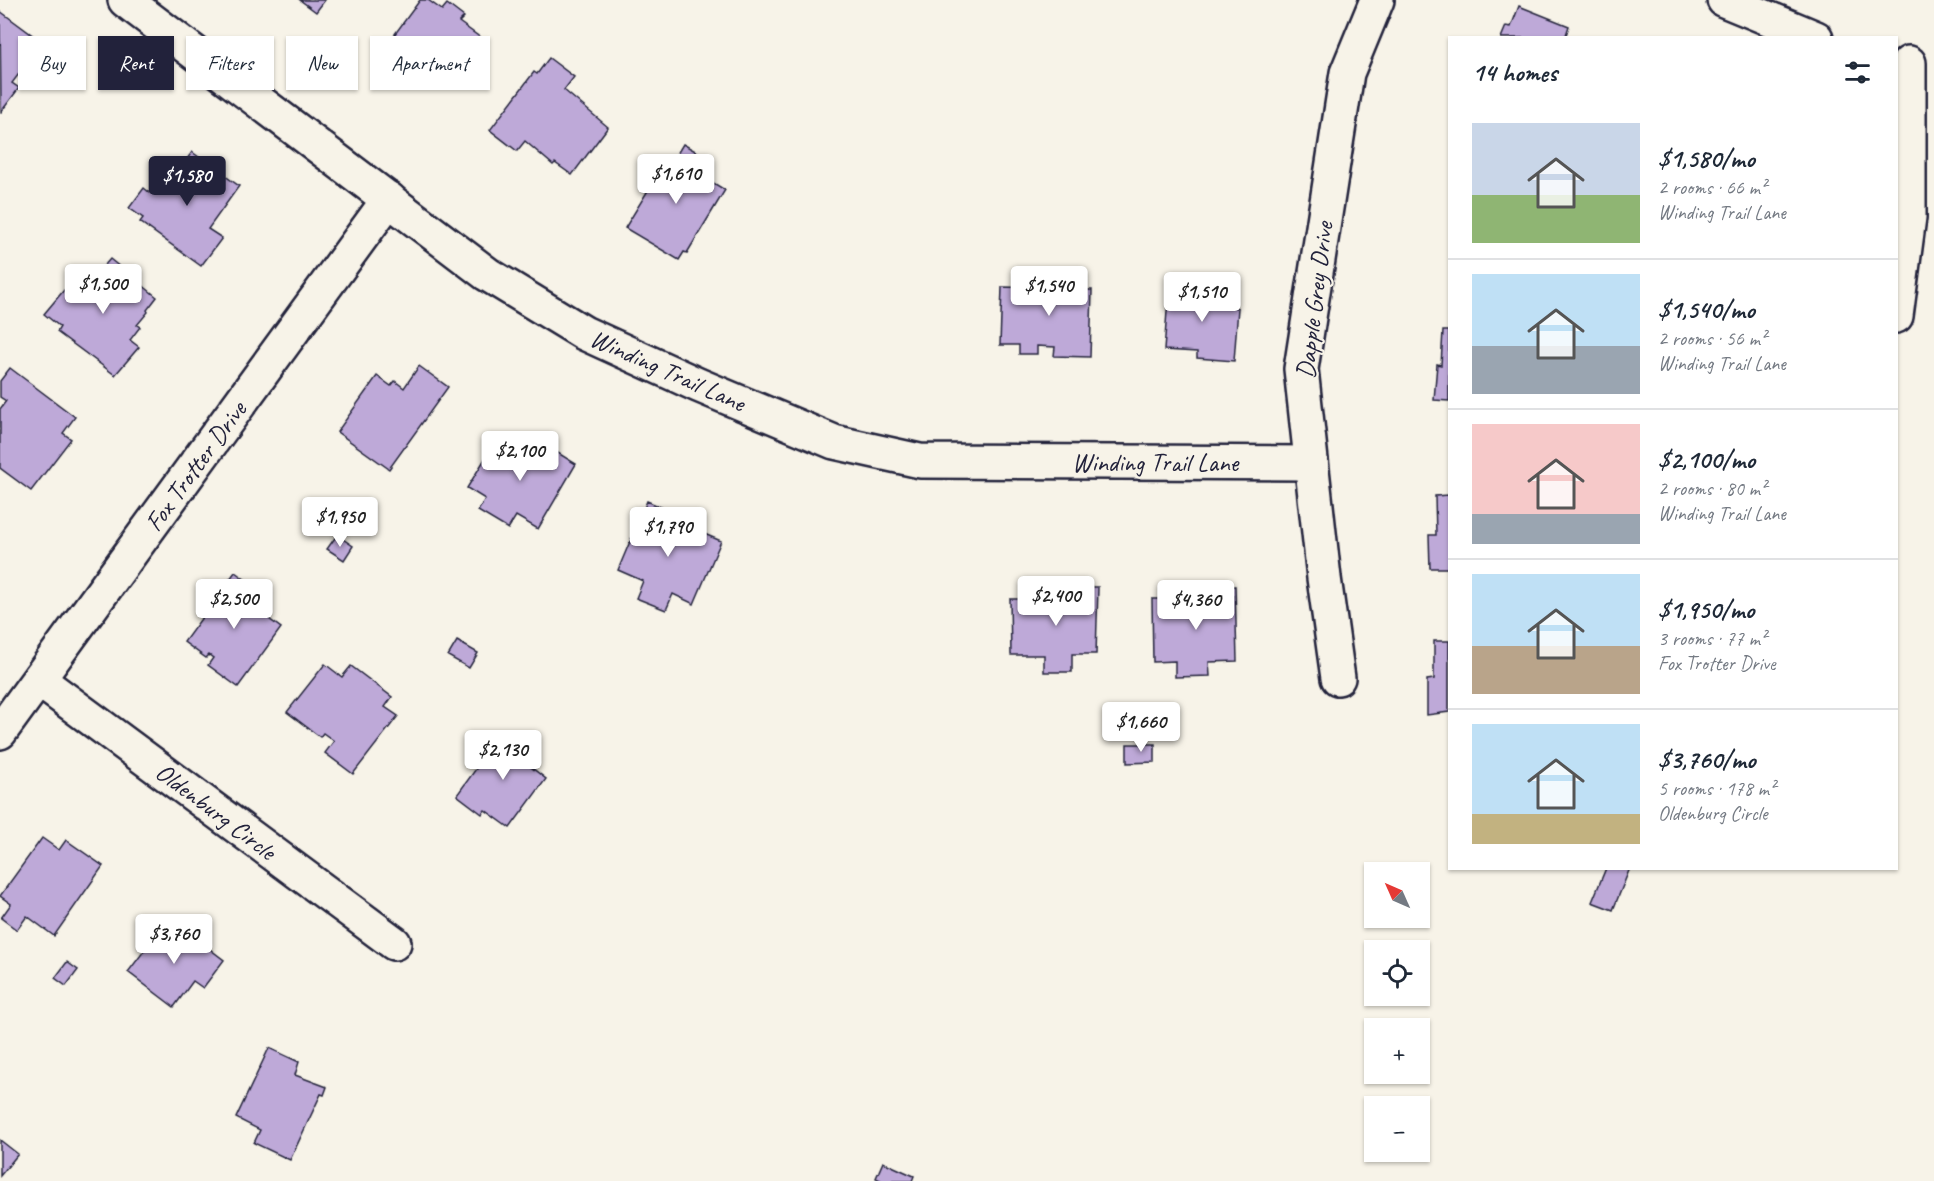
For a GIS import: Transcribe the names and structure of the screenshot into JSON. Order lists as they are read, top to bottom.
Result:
{
  "streets": {
    "street": [
      "Dapple Grey Drive",
      "Winding Trail Lane",
      "Fox Trotter Drive",
      "Oldenburg Circle"
    ]
  },
  "crossings": [
    ["Dapple Grey Drive", "Winding Trail Lane"],
    ["Winding Trail Lane", "Fox Trotter Drive"],
    ["Fox Trotter Drive", "Oldenburg Circle"]
  ],
  "north": "top left",
  "page": {
    "chip": [
      "Buy",
      "Rent",
      "Filters",
      "New",
      "Apartment"
    ],
    "heading": "14 homes",
    "list": [
      {
        "name": "$1,580/mo",
        "note": "2 rooms · 66 m² · Winding Trail Lane"
      },
      {
        "name": "$1,540/mo",
        "note": "2 rooms · 56 m² · Winding Trail Lane"
      },
      {
        "name": "$2,100/mo",
        "note": "2 rooms · 80 m² · Winding Trail Lane"
      },
      {
        "name": "$1,950/mo",
        "note": "3 rooms · 77 m² · Fox Trotter Drive"
      },
      {
        "name": "$3,760/mo",
        "note": "5 rooms · 178 m² · Oldenburg Circle"
      }
    ],
    "price": [
      "$1,610",
      "$1,580",
      "$1,500",
      "$1,540",
      "$1,510",
      "$2,100",
      "$1,950",
      "$1,790",
      "$2,400",
      "$2,500",
      "$4,360",
      "$1,660",
      "$2,130",
      "$3,760"
    ],
    "map_buttons": ["+", "−"]
  }
}
